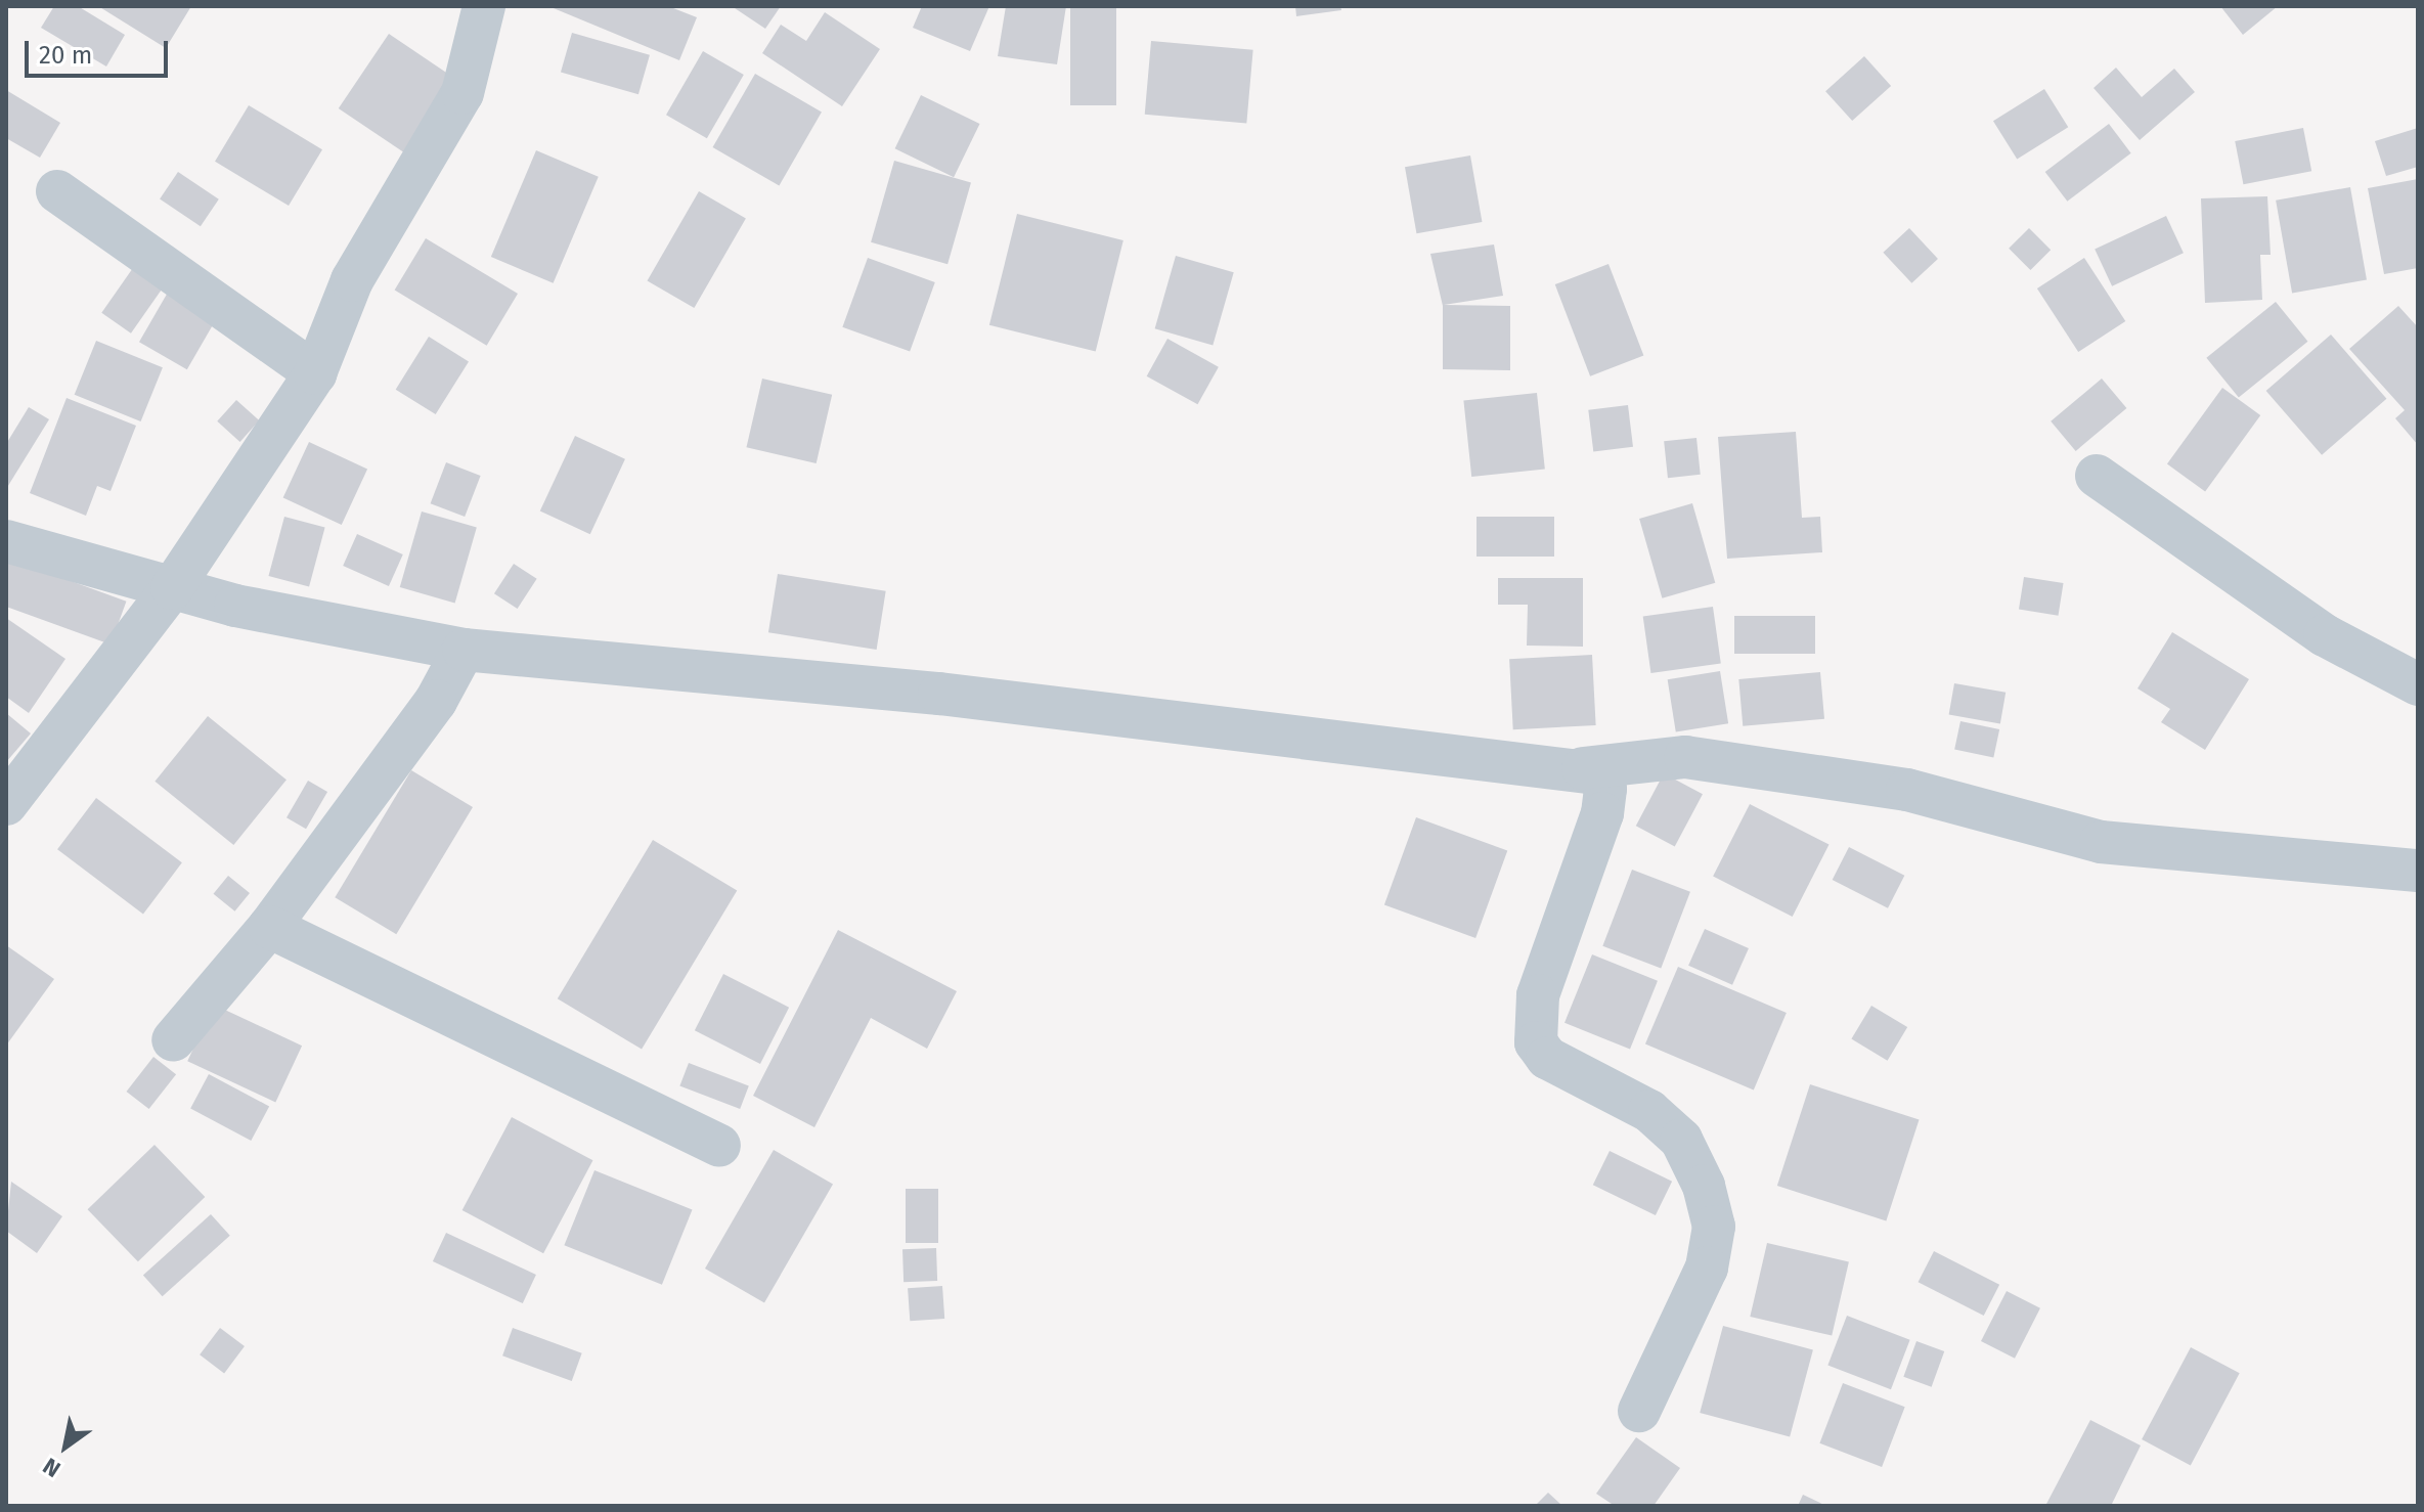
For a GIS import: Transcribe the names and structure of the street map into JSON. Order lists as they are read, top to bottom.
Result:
{
  "scale_bar": "20 m",
  "north": "bottom left"
}
